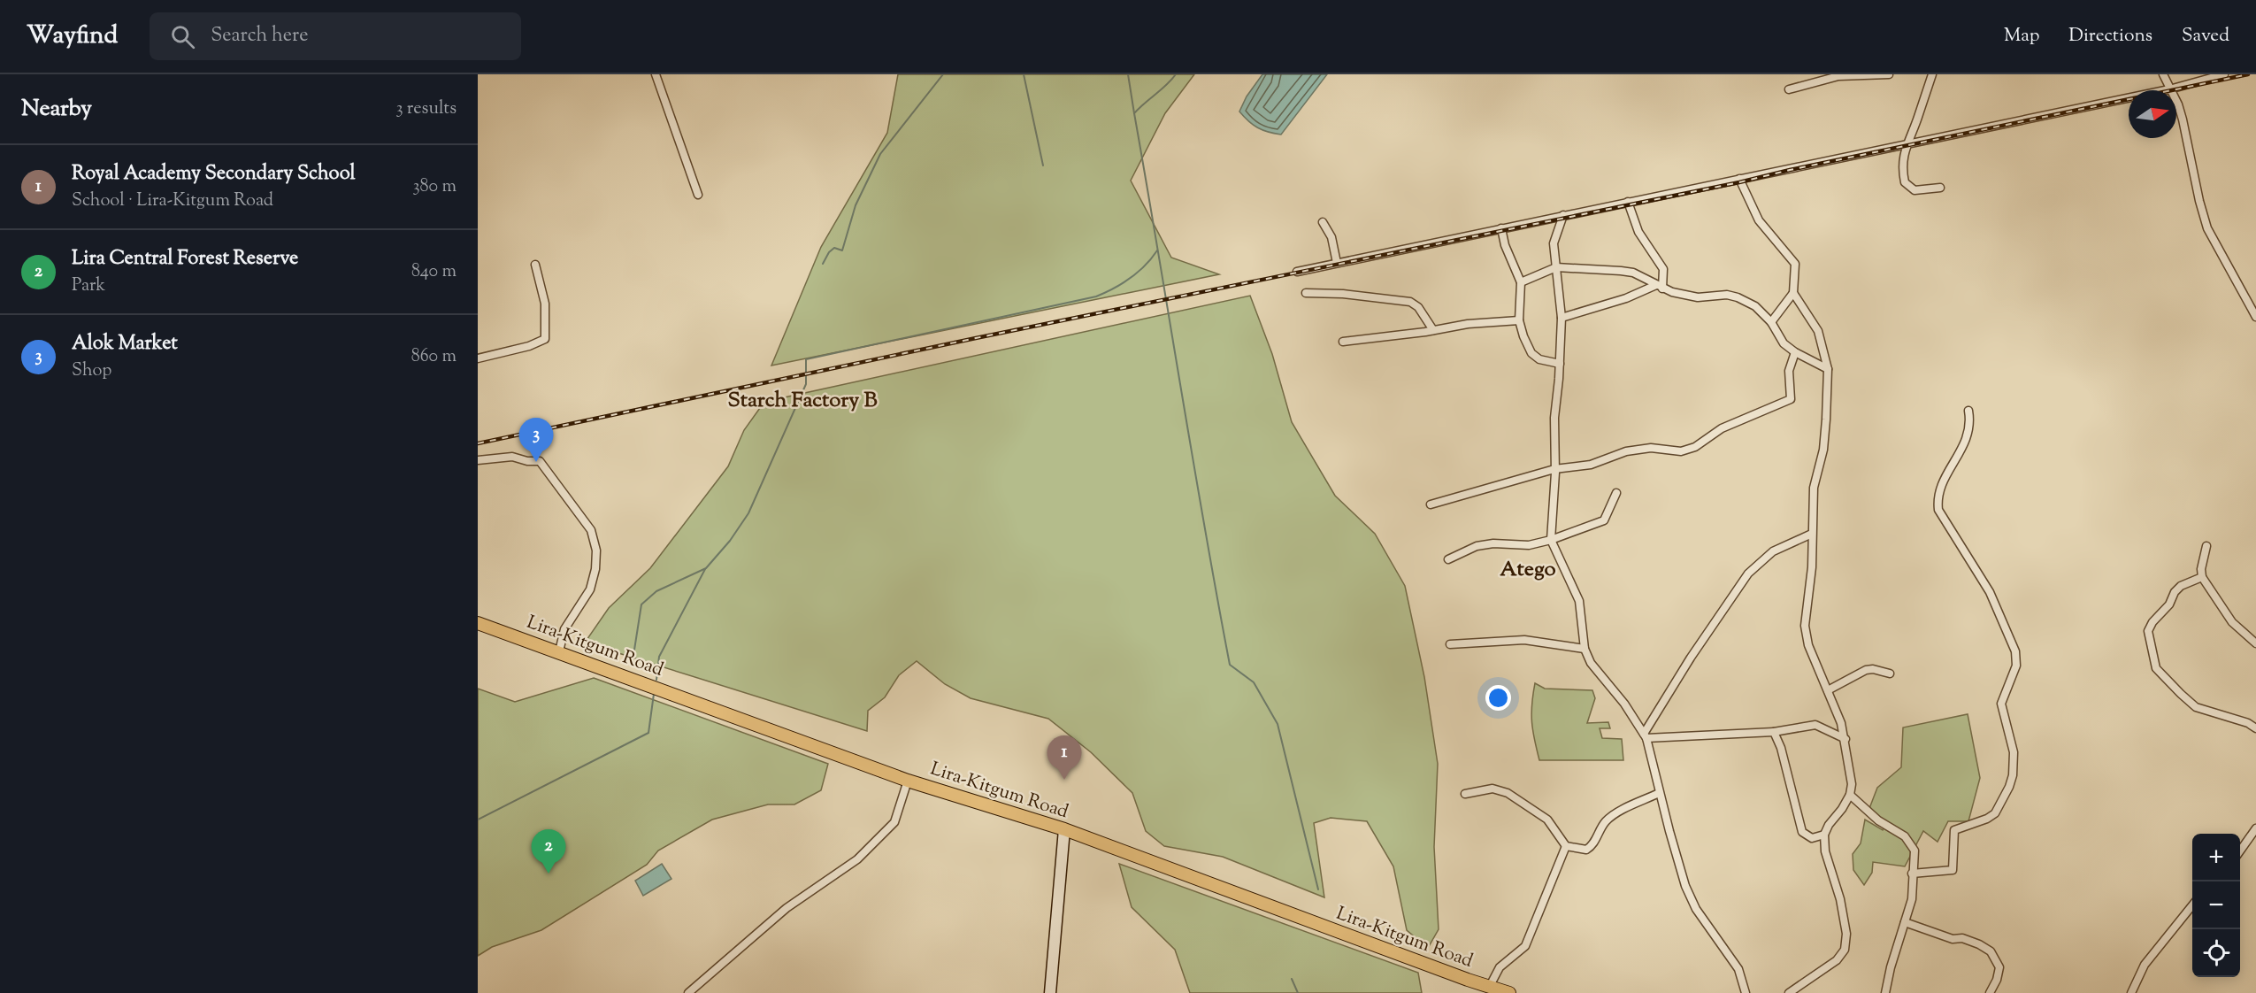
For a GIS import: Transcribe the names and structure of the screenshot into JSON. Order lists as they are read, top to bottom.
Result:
{
  "streets": {
    "main road": ["Lira-Kitgum Road"]
  },
  "districts": ["Starch Factory B", "Atego"],
  "north": "right",
  "page": {
    "header": "Wayfind",
    "search": "Search here",
    "nav": ["Map", "Directions", "Saved"],
    "heading": ["Nearby", "3 results"],
    "list": [
      {
        "mark": "1",
        "name": "Royal Academy Secondary School",
        "note": "School · Lira-Kitgum Road",
        "value": "380 m"
      },
      {
        "mark": "2",
        "name": "Lira Central Forest Reserve",
        "note": "Park",
        "value": "840 m"
      },
      {
        "mark": "3",
        "name": "Alok Market",
        "note": "Shop",
        "value": "860 m"
      }
    ],
    "pins": ["3", "1", "2"],
    "map_buttons": ["+", "−"]
  }
}
